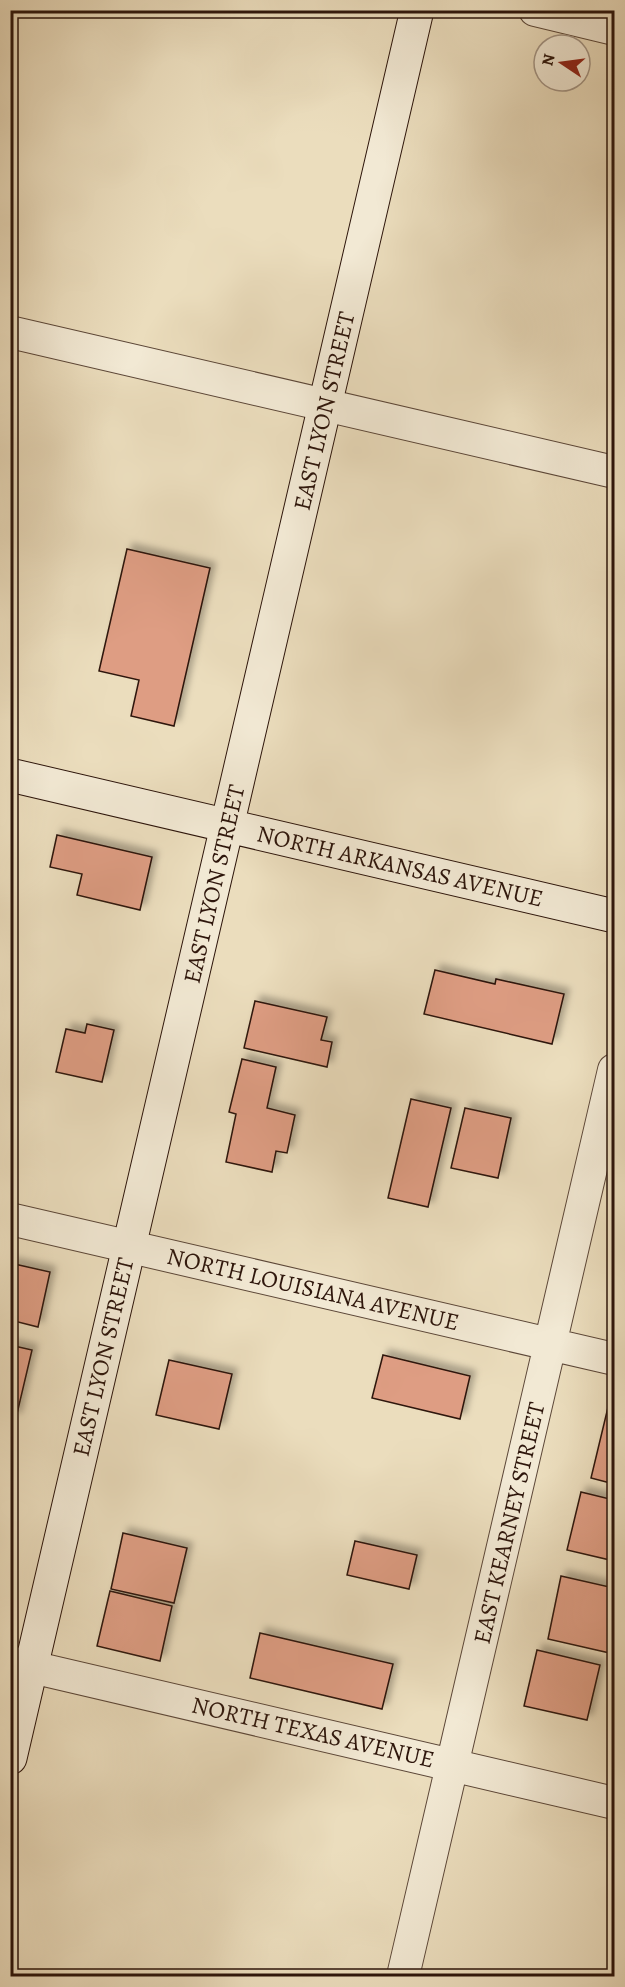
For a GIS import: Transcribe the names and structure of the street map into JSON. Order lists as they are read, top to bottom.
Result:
{
  "streets": {
    "main road": ["EAST LYON STREET", "NORTH ARKANSAS AVENUE"],
    "street": ["NORTH LOUISIANA AVENUE", "EAST KEARNEY STREET", "NORTH TEXAS AVENUE"]
  },
  "crossings": [
    ["EAST LYON STREET", "NORTH ARKANSAS AVENUE"],
    ["EAST LYON STREET", "NORTH LOUISIANA AVENUE"],
    ["EAST LYON STREET", "NORTH TEXAS AVENUE"],
    ["NORTH LOUISIANA AVENUE", "EAST KEARNEY STREET"],
    ["EAST KEARNEY STREET", "NORTH TEXAS AVENUE"]
  ],
  "north": "left"
}
